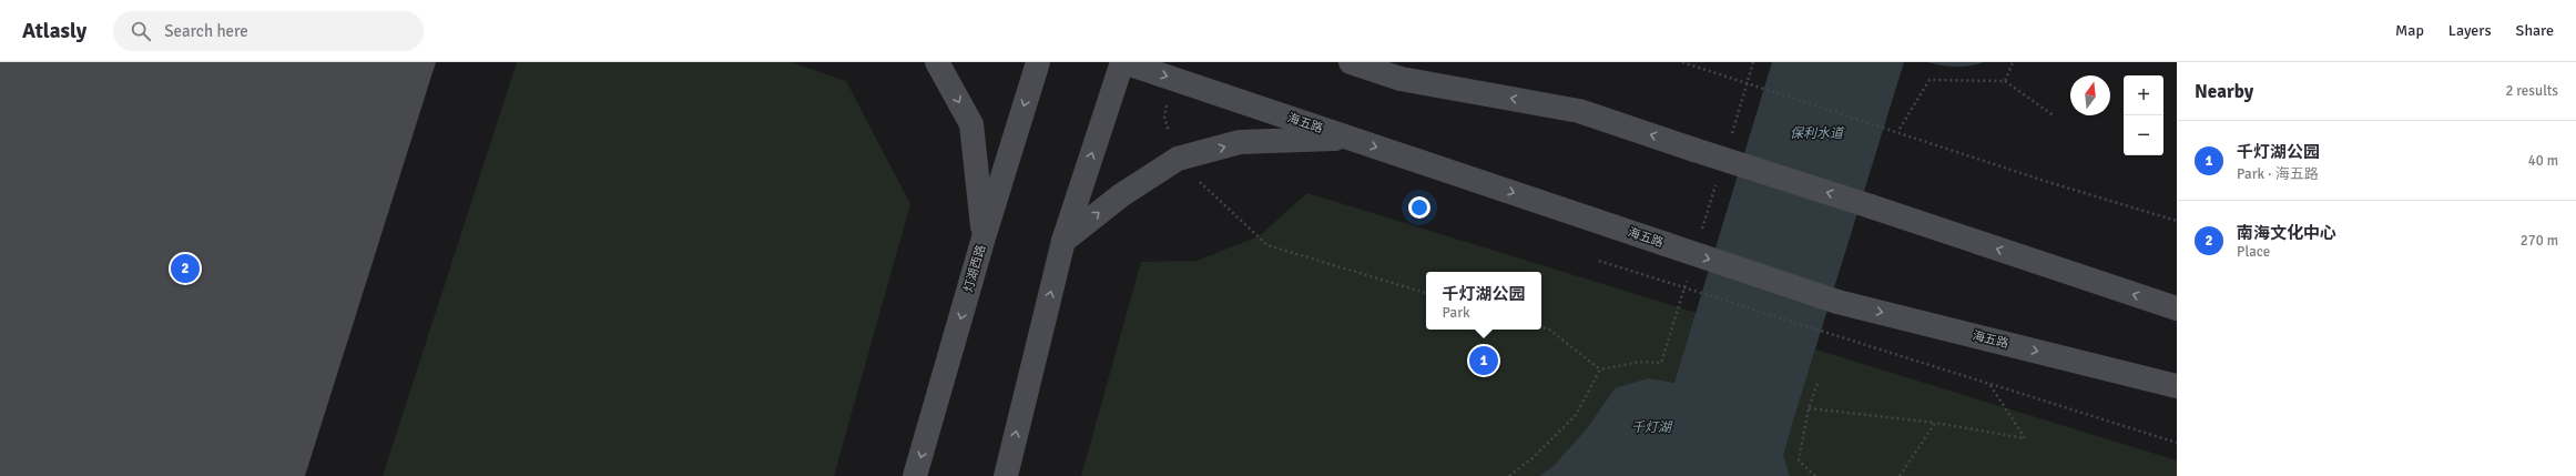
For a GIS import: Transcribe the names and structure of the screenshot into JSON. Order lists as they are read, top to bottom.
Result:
{
  "streets": {
    "main road": ["海五路", "灯湖西路"]
  },
  "water": ["保利水道", "千灯湖"],
  "north": "top",
  "page": {
    "header": "Atlasly",
    "search": "Search here",
    "nav": ["Map", "Layers", "Share"],
    "heading": ["Nearby", "2 results"],
    "map_buttons": ["+", "−"],
    "list": [
      {
        "mark": "1",
        "name": "千灯湖公园",
        "note": "Park · 海五路",
        "value": "40 m"
      },
      {
        "mark": "2",
        "name": "南海文化中心",
        "note": "Place",
        "value": "270 m"
      }
    ],
    "pins": ["2", "1"],
    "popup": ["千灯湖公园", "Park"]
  }
}
